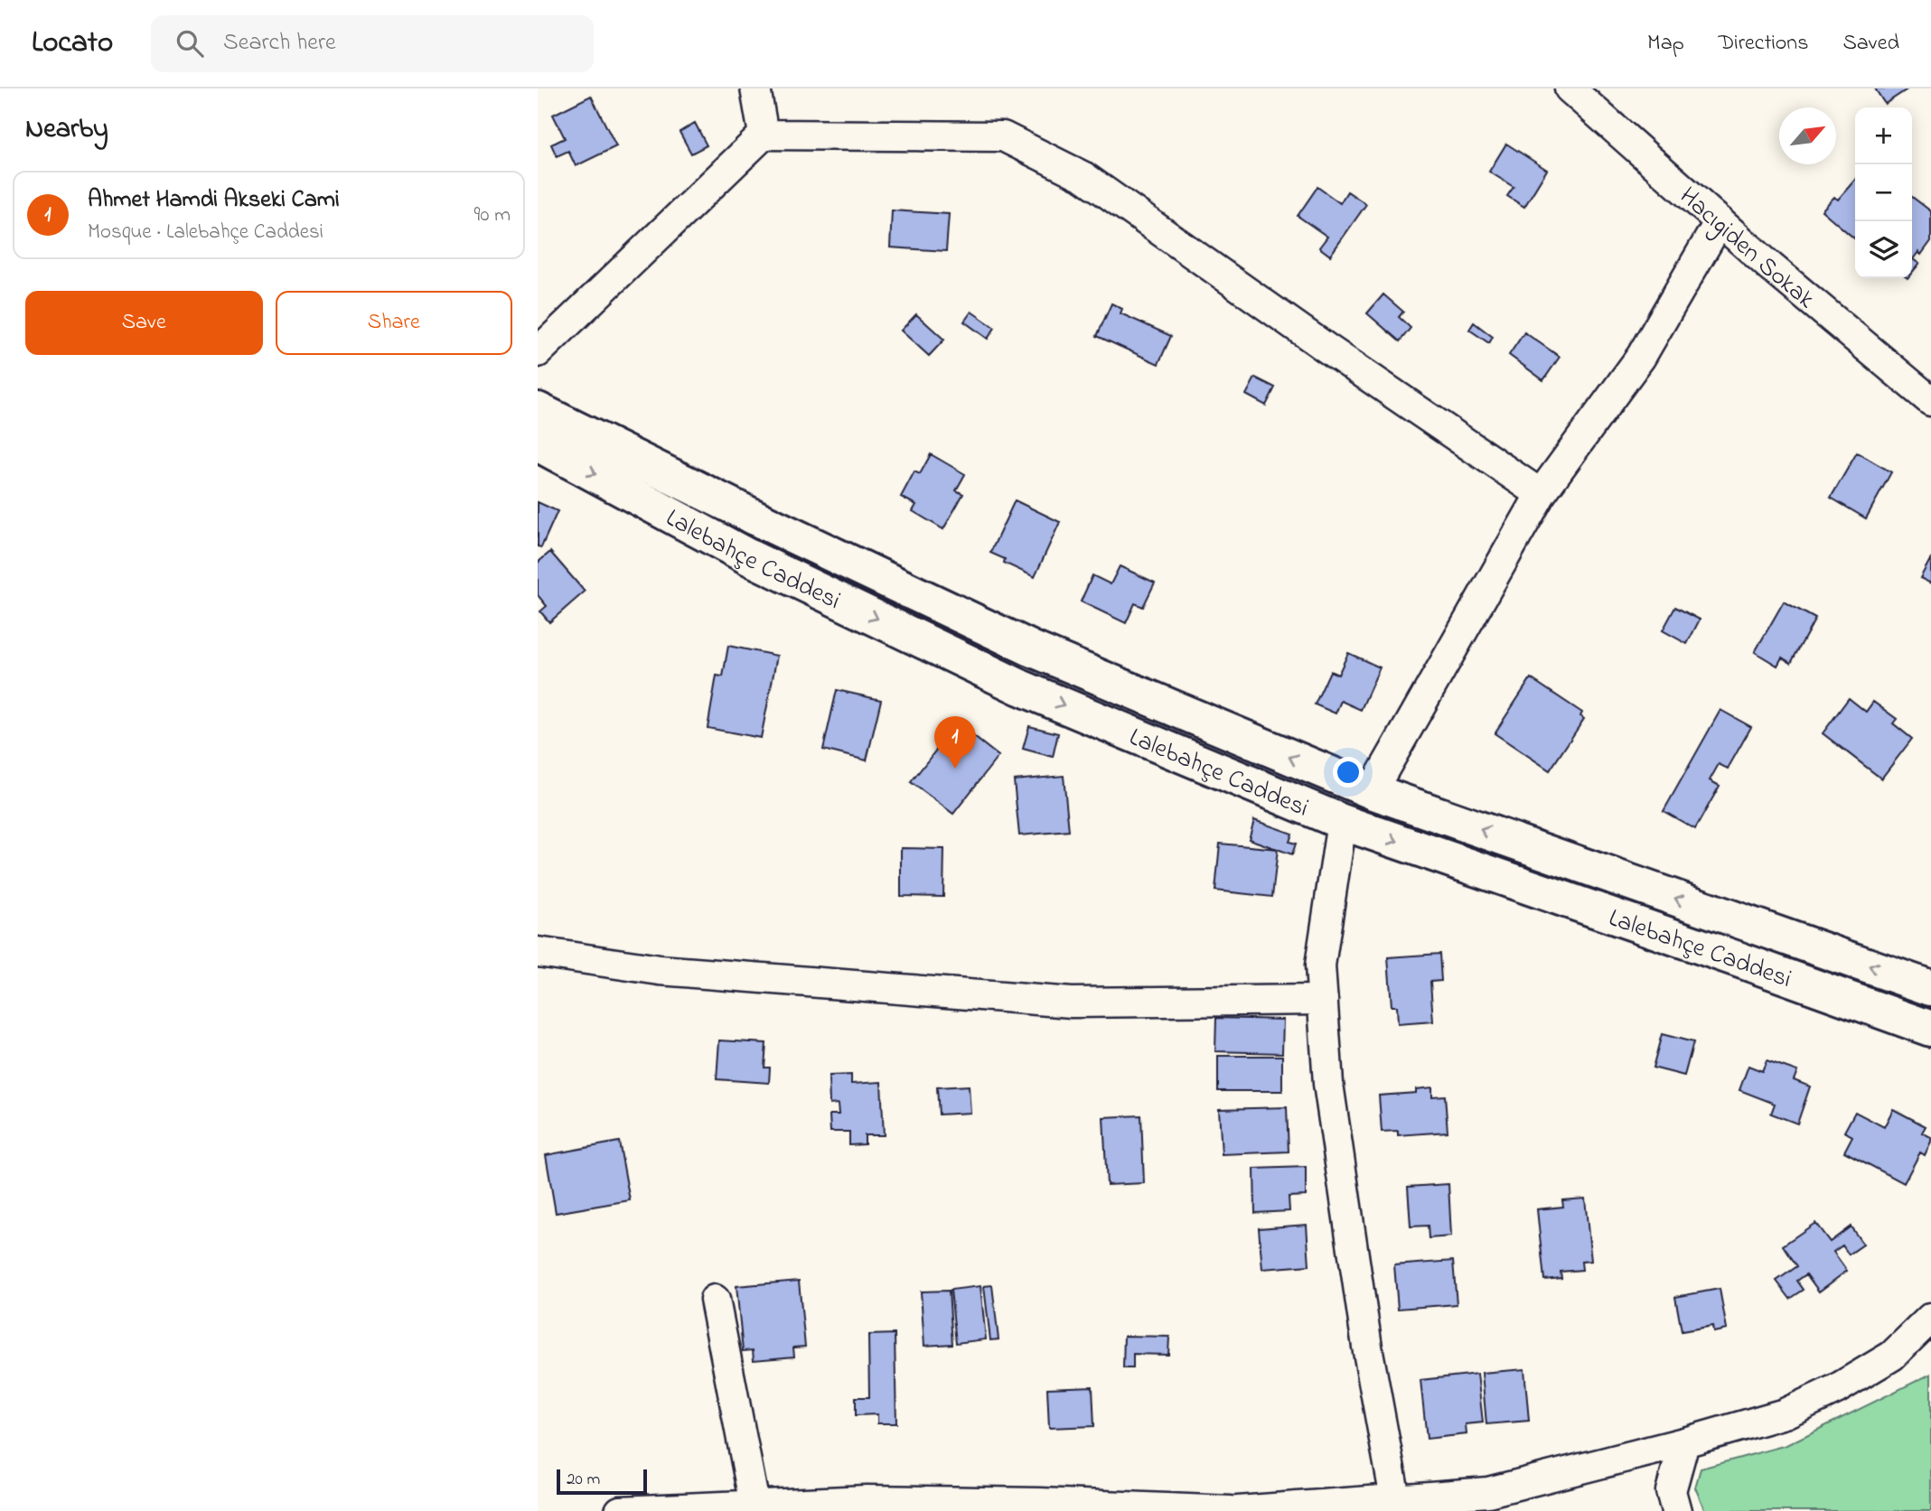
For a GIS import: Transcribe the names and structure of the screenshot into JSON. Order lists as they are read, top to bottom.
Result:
{
  "streets": {
    "street": ["Hacıgiden Sokak", "Lalebahçe Caddesi"]
  },
  "scale_bar": "20 m",
  "north": "top right",
  "page": {
    "header": "Locato",
    "search": "Search here",
    "nav": ["Map", "Directions", "Saved"],
    "heading": "Nearby",
    "map_buttons": ["+", "−"],
    "list": [
      {
        "mark": "1",
        "name": "Ahmet Hamdi Akseki Cami",
        "note": "Mosque · Lalebahçe Caddesi",
        "value": "90 m"
      }
    ],
    "buttons": ["Save", "Share"],
    "pins": "1",
    "scale": "20 m"
  }
}
